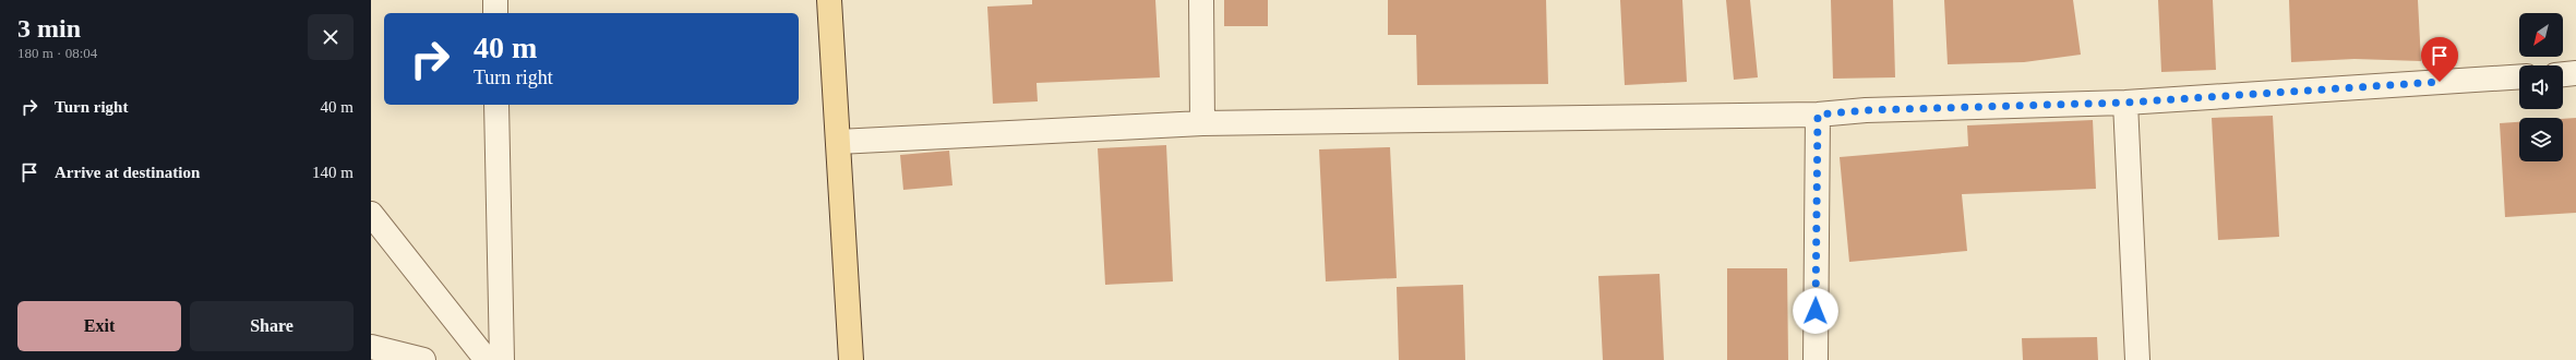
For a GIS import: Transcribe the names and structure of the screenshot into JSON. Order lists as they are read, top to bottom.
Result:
{
  "north": "bottom left",
  "page": {
    "heading": ["3 min", "180 m · 08:04"],
    "turn": ["40 m", "Turn right"],
    "list": [
      {
        "name": "Turn right",
        "value": "40 m"
      },
      {
        "name": "Arrive at destination",
        "value": "140 m"
      }
    ],
    "buttons": ["Exit", "Share"]
  }
}
